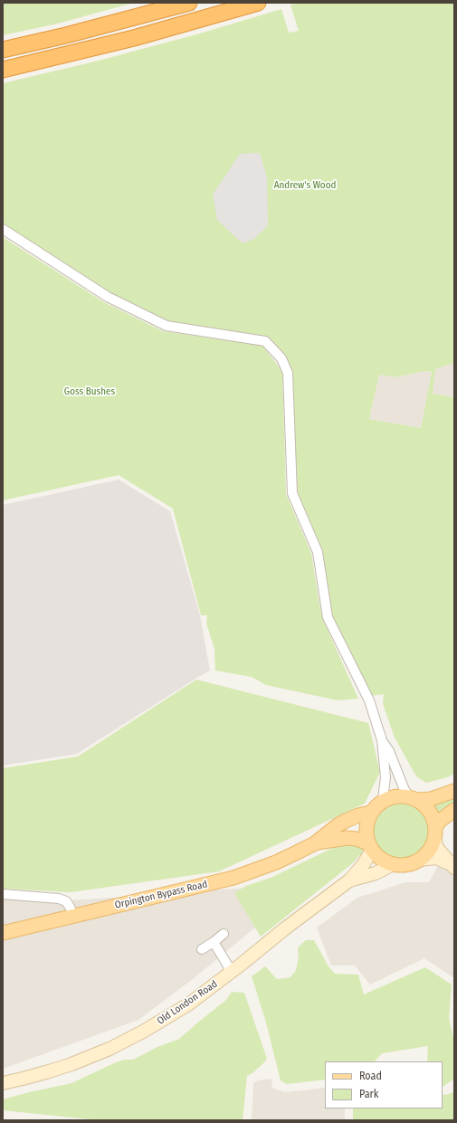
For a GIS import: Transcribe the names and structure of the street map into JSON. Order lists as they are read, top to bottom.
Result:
{
  "streets": {
    "main road": ["Orpington Bypass Road"],
    "street": ["Old London Road"]
  },
  "crossings": [
    ["Orpington Bypass Road", "Old London Road"]
  ],
  "parks": ["Andrew's Wood", "Goss Bushes"],
  "legend": ["Road", "Park"]
}
